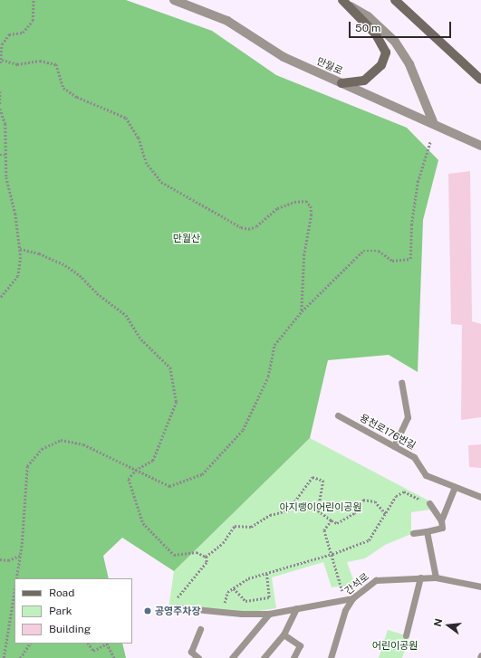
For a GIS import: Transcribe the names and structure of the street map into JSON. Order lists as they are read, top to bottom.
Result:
{
  "streets": {
    "street": ["만월로"],
    "lane": ["용천로176번길", "간석로"]
  },
  "parks": ["만월산", "아지랭이어린이공원", "어린이공원"],
  "places": ["공영주차장"],
  "legend": ["Road", "Park", "Building"],
  "scale_bar": "50 m",
  "north": "left"
}
